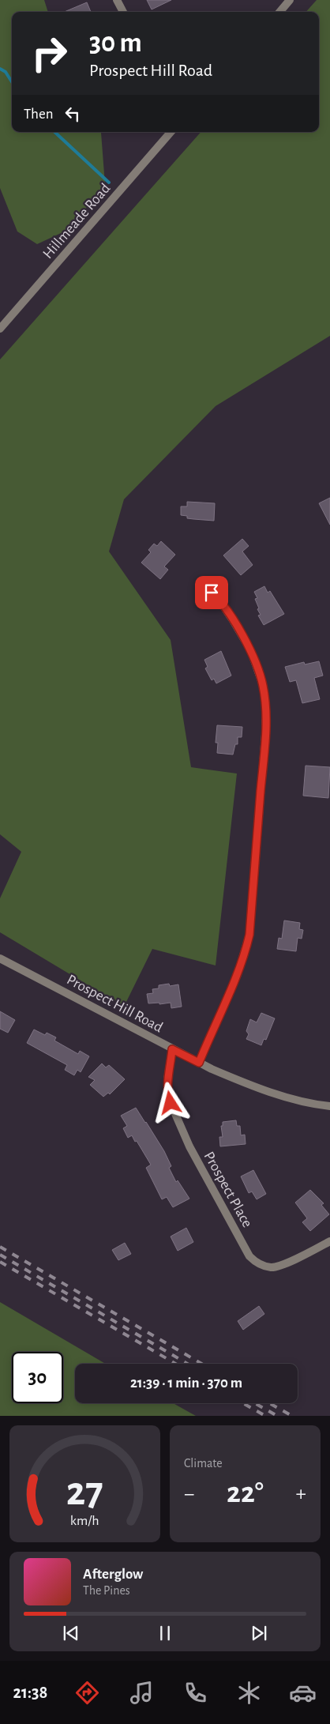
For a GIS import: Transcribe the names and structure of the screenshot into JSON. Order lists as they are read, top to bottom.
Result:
{
  "streets": {
    "street": ["Hillmeade Road", "Prospect Hill Road", "Prospect Place"]
  },
  "crossings": [
    ["Prospect Hill Road", "Prospect Place"]
  ],
  "page": {
    "turn": ["30 m", "Prospect Hill Road"],
    "then": "Then",
    "limit": "30",
    "trip": "21:39 · 1 min · 370 m",
    "tile": "Climate",
    "heat": ["−", "22°", "+"],
    "song": ["Afterglow", "The Pines"],
    "tabs": "21:38",
    "gauge": ["27", "km/h"]
  }
}
